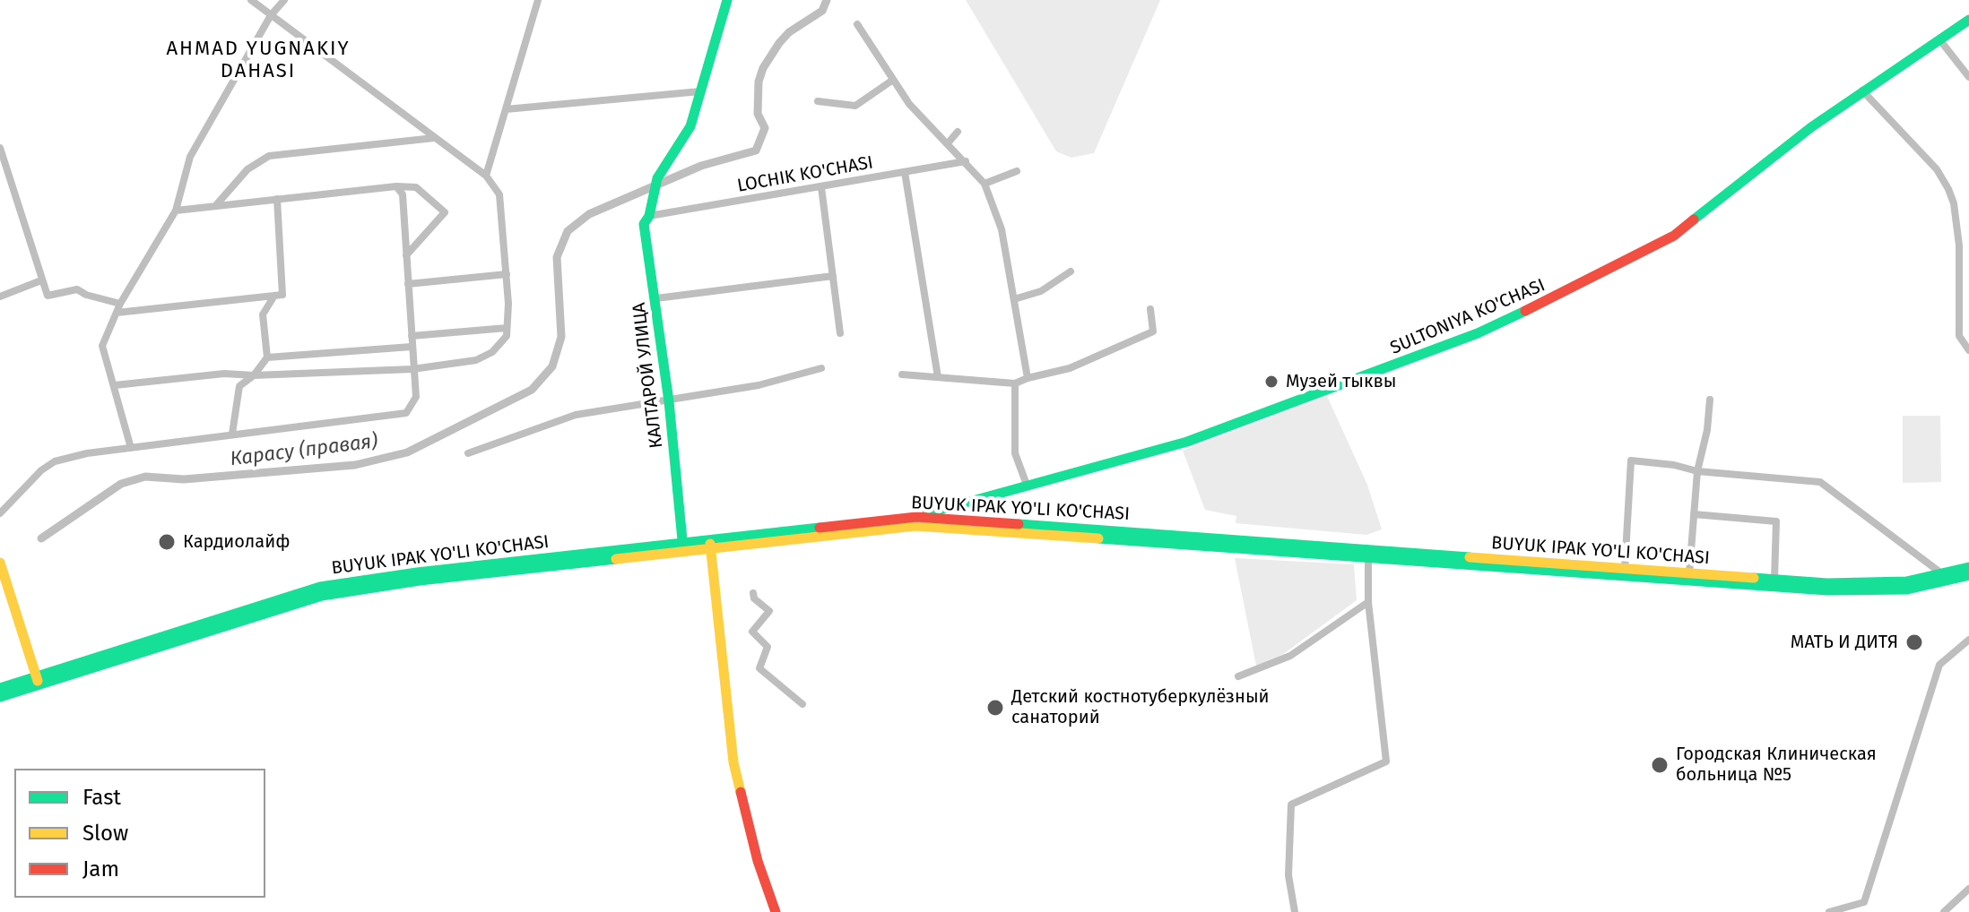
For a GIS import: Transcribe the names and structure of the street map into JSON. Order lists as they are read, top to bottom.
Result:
{
  "streets": {
    "main road": ["SULTONIYA KO'CHASI", "КАЛТАРОЙ УЛИЦА", "BUYUK IPAK YO'LI KO'CHASI"],
    "street": ["LOCHIK KO'CHASI"]
  },
  "crossings": [
    ["LOCHIK KO'CHASI", "КАЛТАРОЙ УЛИЦА"],
    ["SULTONIYA KO'CHASI", "BUYUK IPAK YO'LI KO'CHASI"],
    ["КАЛТАРОЙ УЛИЦА", "BUYUK IPAK YO'LI KO'CHASI"]
  ],
  "districts": ["AHMAD YUGNAKIY DAHASI"],
  "water": ["Карасу (правая)"],
  "places": [
    "Музей тыквы",
    "Кардиолайф",
    "МАТЬ И ДИТЯ",
    "Детский костнотуберкулёзный санаторий",
    "Городская Клиническая больница №5"
  ],
  "legend": ["Fast", "Slow", "Jam"]
}
